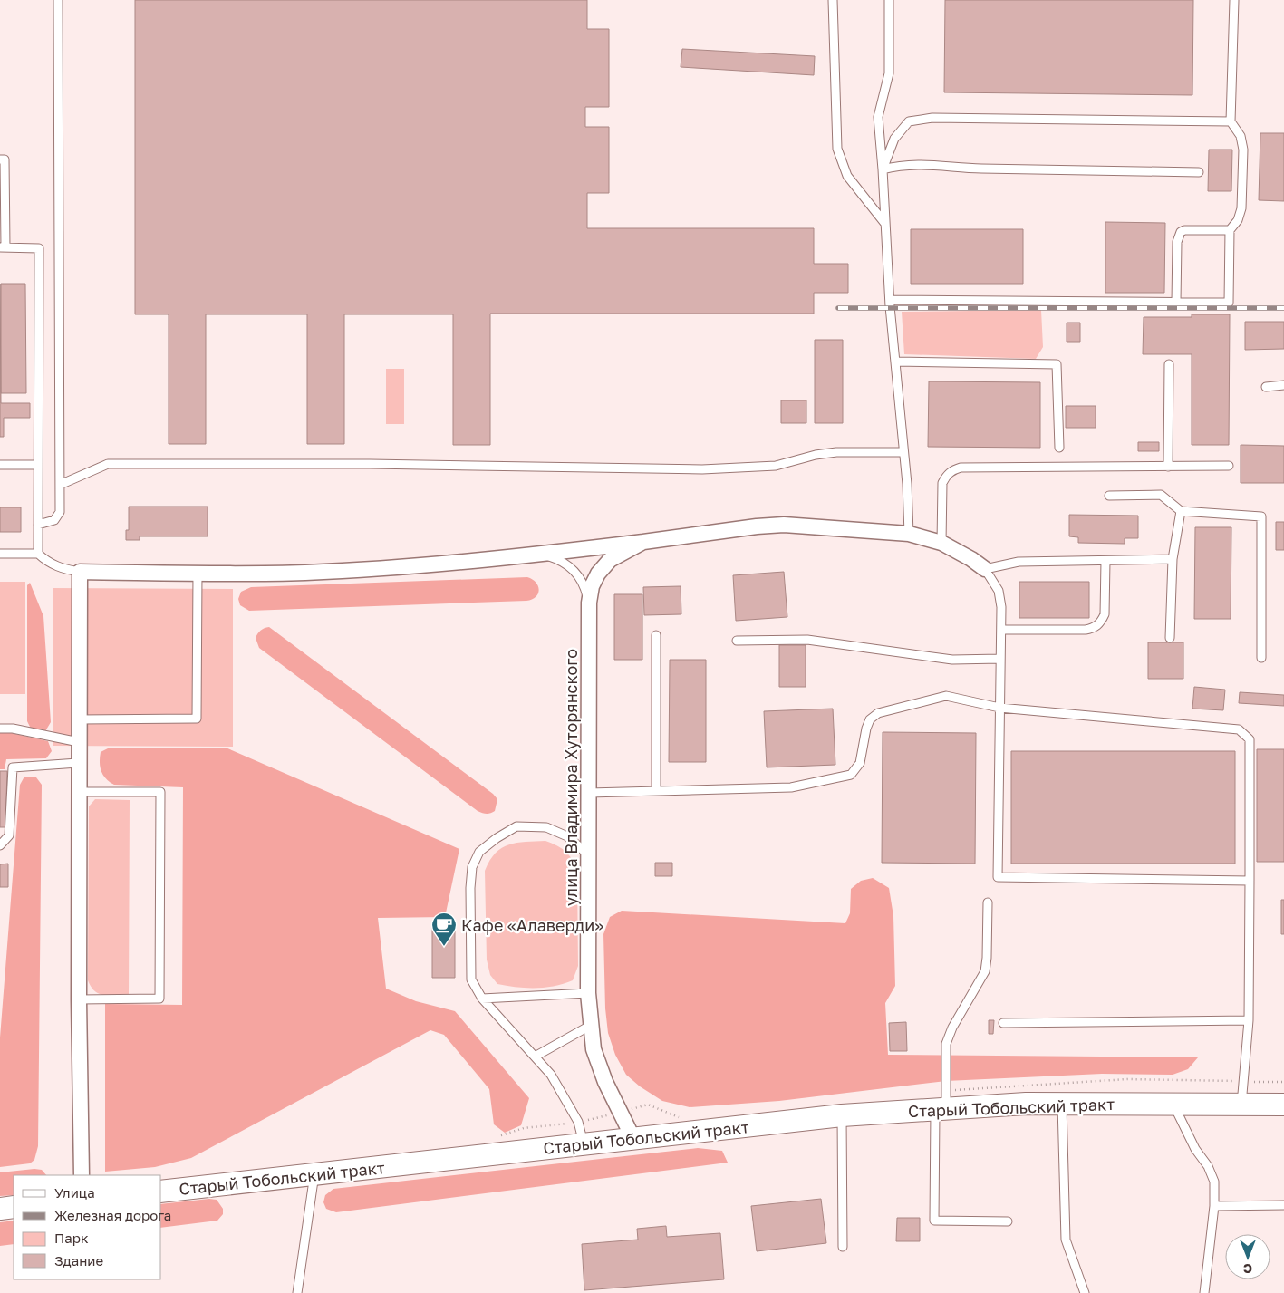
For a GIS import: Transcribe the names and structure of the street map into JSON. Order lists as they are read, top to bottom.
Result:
{
  "streets": {
    "street": ["улица Владимира Хуторянского", "Старый Тобольский тракт"]
  },
  "crossings": [
    ["улица Владимира Хуторянского", "Старый Тобольский тракт"]
  ],
  "places": {
    "cafe": ["Кафе «Алаверди»"]
  },
  "legend": [
    "Улица",
    "Железная дорога",
    "Парк",
    "Здание"
  ],
  "north": "bottom"
}
